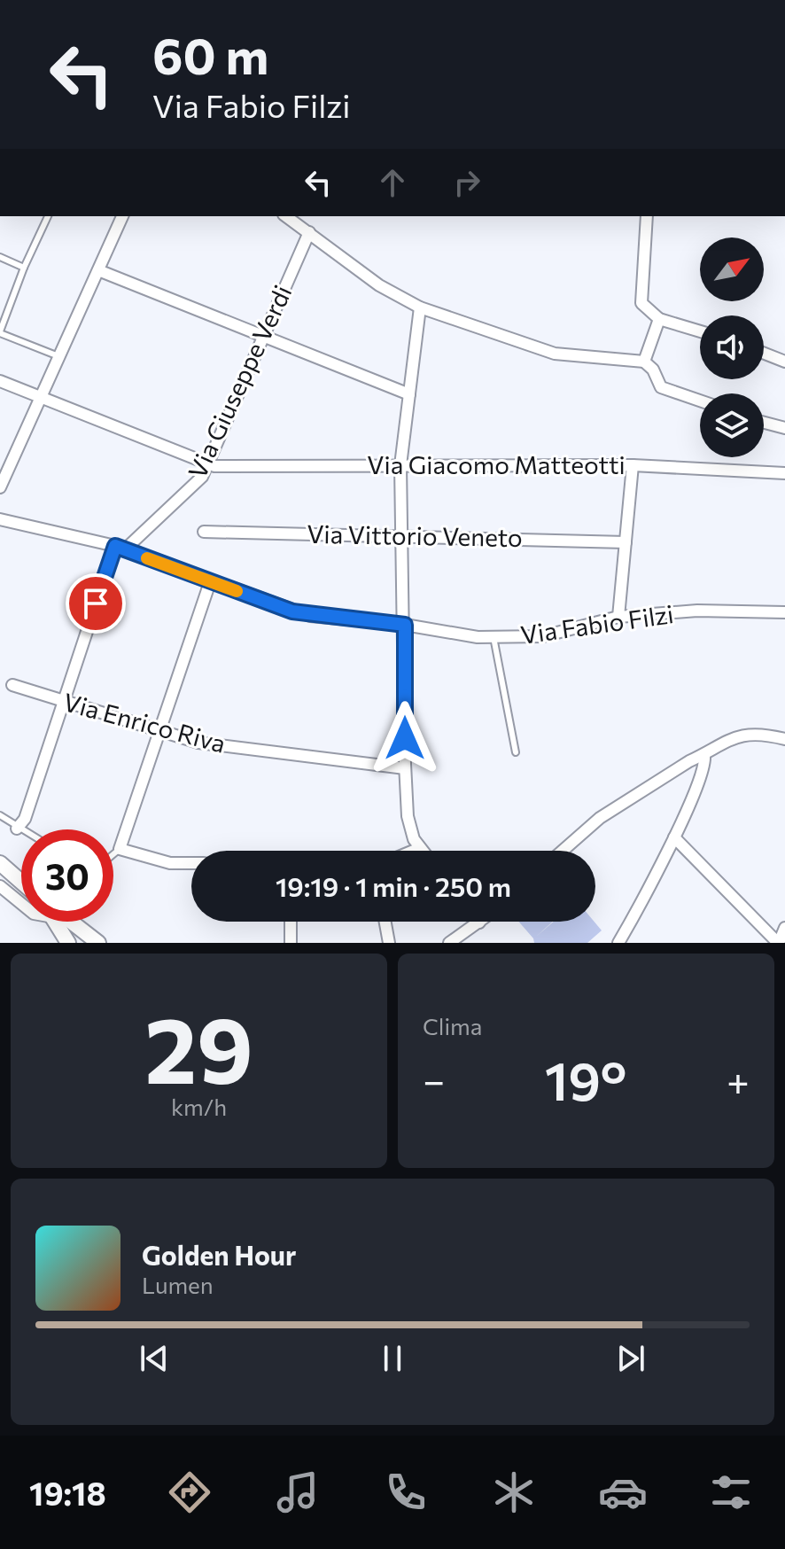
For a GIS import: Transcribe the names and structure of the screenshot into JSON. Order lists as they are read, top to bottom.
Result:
{
  "streets": {
    "street": [
      "Via Giuseppe Verdi",
      "Via Giacomo Matteotti",
      "Via Vittorio Veneto",
      "Via Fabio Filzi",
      "Via Enrico Riva"
    ]
  },
  "crossings": [
    ["Via Giuseppe Verdi", "Via Giacomo Matteotti"],
    ["Via Giuseppe Verdi", "Via Fabio Filzi"]
  ],
  "north": "top right",
  "page": {
    "turn": ["60 m", "Via Fabio Filzi"],
    "limit": "30",
    "trip": "19:19 · 1 min · 250 m",
    "tile": [
      ["29", "km/h"],
      "Clima"
    ],
    "heat": ["−", "19°", "+"],
    "song": ["Golden Hour", "Lumen"],
    "tabs": "19:18"
  }
}
